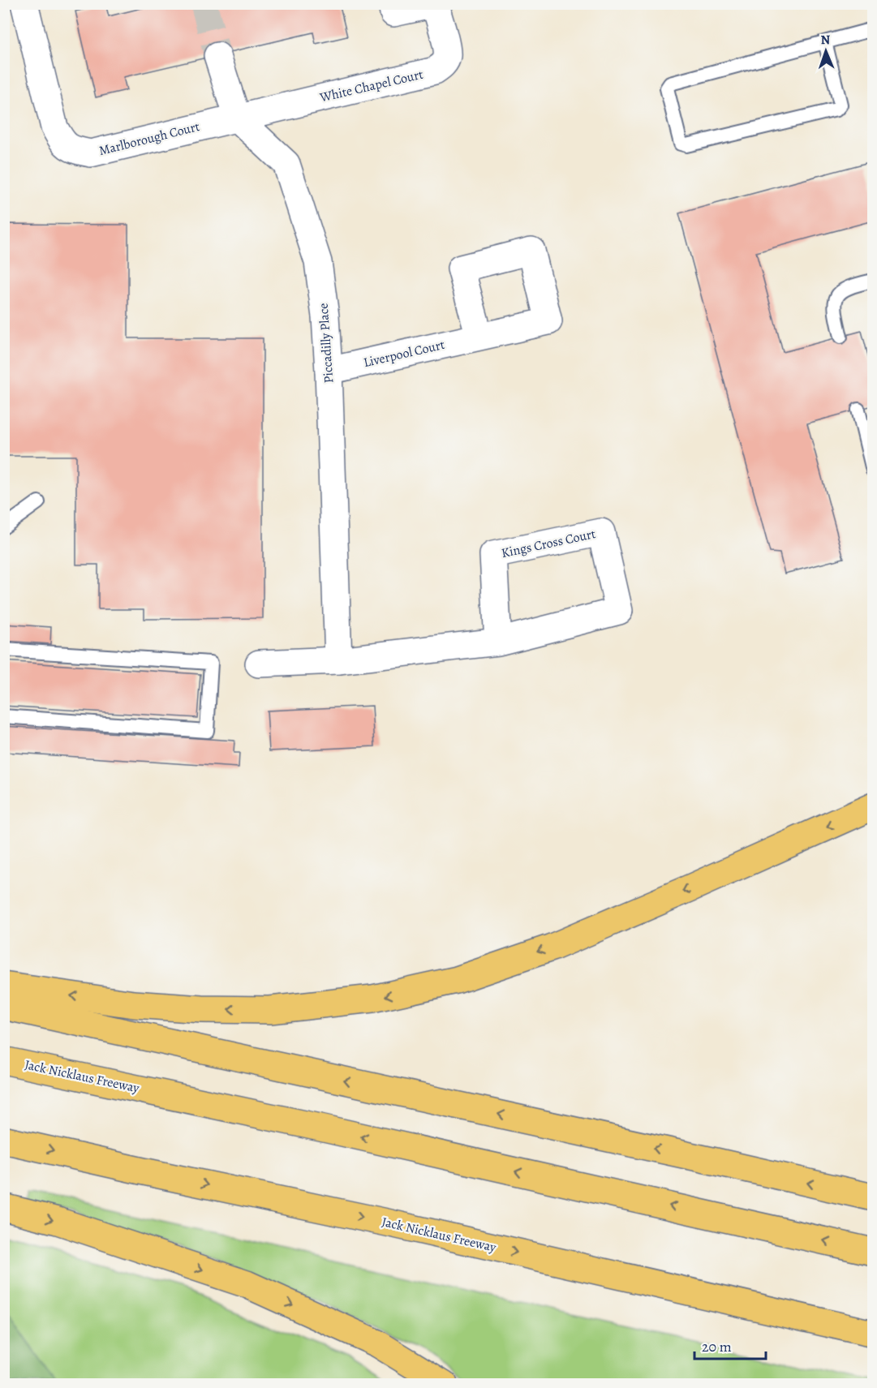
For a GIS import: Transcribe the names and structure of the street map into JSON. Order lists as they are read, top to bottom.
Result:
{
  "streets": {
    "highway": ["Jack Nicklaus Freeway"],
    "street": [
      "White Chapel Court",
      "Marlborough Court",
      "Piccadilly Place",
      "Liverpool Court",
      "Kings Cross Court"
    ]
  },
  "crossings": [
    ["White Chapel Court", "Marlborough Court"],
    ["White Chapel Court", "Piccadilly Place"],
    ["Marlborough Court", "Piccadilly Place"],
    ["Piccadilly Place", "Liverpool Court"],
    ["Piccadilly Place", "Kings Cross Court"]
  ],
  "scale_bar": "20 m",
  "north": "top"
}
